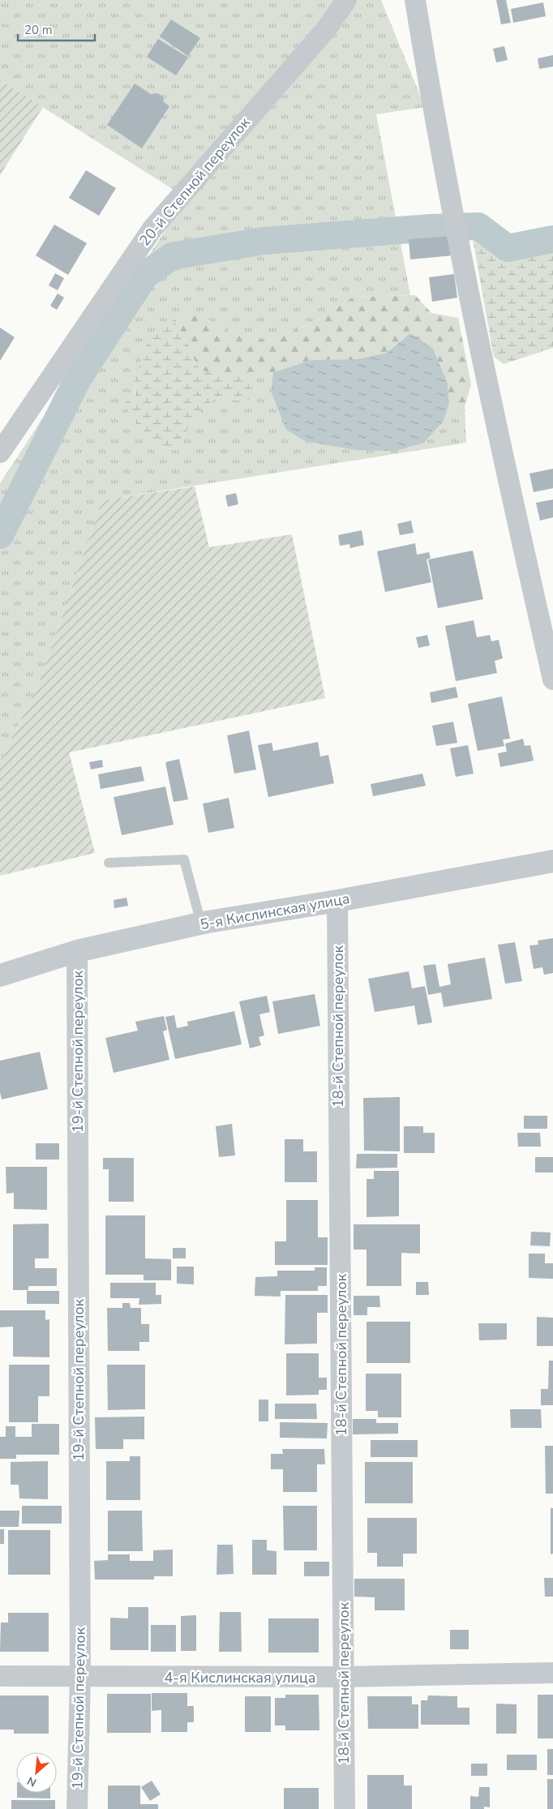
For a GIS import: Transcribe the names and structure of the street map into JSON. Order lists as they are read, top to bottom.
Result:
{
  "streets": {
    "street": [
      "20-й Степной переулок",
      "5-я Кислинская улица",
      "18-й Степной переулок",
      "19-й Степной переулок",
      "4-я Кислинская улица"
    ]
  },
  "crossings": [
    ["5-я Кислинская улица", "18-й Степной переулок"],
    ["5-я Кислинская улица", "19-й Степной переулок"],
    ["18-й Степной переулок", "4-я Кислинская улица"],
    ["19-й Степной переулок", "4-я Кислинская улица"]
  ],
  "scale_bar": "20 m",
  "north": "bottom left"
}
